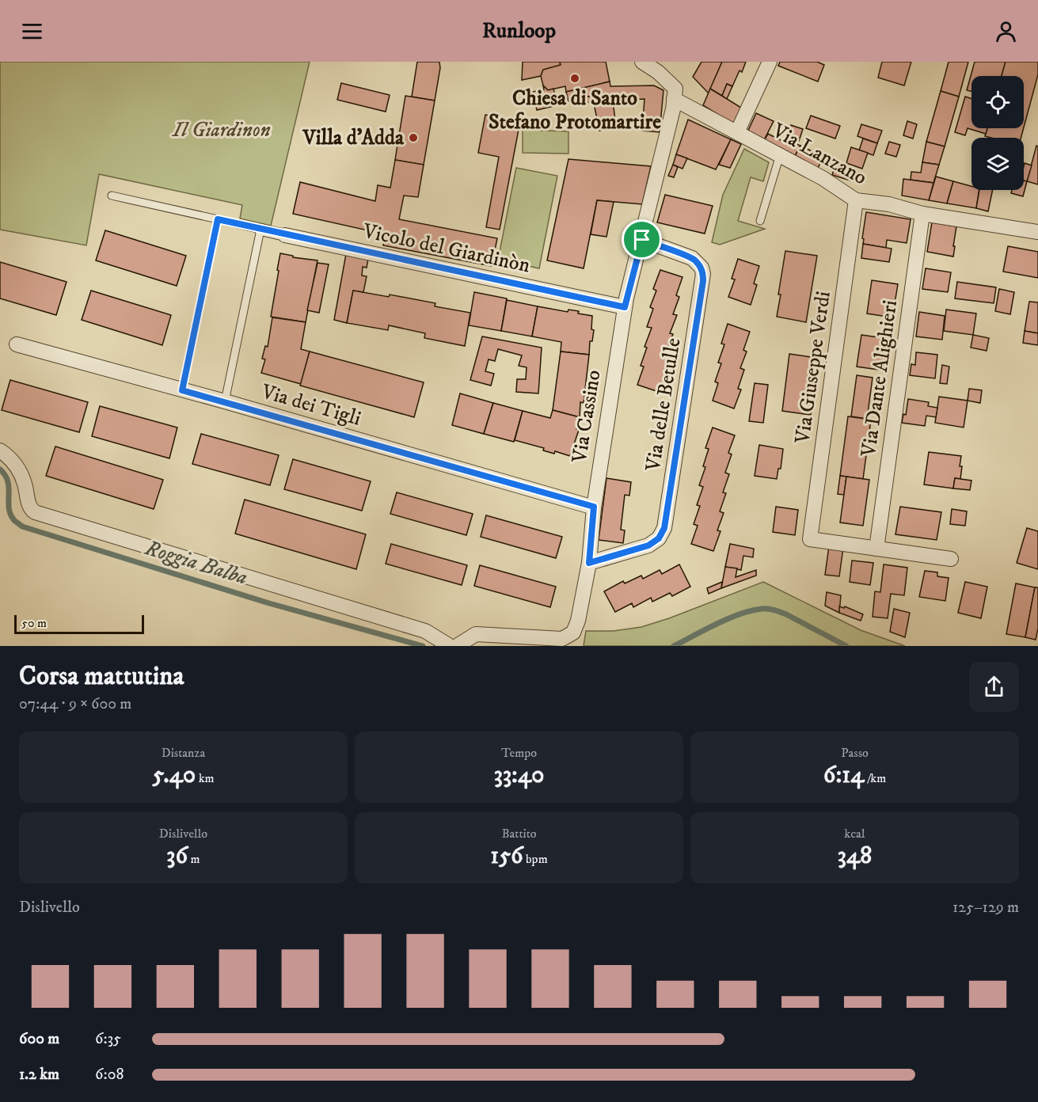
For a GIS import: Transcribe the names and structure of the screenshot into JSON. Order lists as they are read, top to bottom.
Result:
{
  "streets": {
    "street": [
      "Via Lanzano",
      "Vicolo del Giardinòn",
      "Via Giuseppe Verdi",
      "Via Dante Alighieri",
      "Via delle Betulle",
      "Via dei Tigli",
      "Via Cassino"
    ]
  },
  "crossings": [
    ["Via Lanzano", "Via Giuseppe Verdi"],
    ["Via Lanzano", "Via Dante Alighieri"],
    ["Via Lanzano", "Via Cassino"],
    ["Vicolo del Giardinòn", "Via Cassino"],
    ["Via Giuseppe Verdi", "Via Dante Alighieri"],
    ["Via delle Betulle", "Via Cassino"],
    ["Via dei Tigli", "Via Cassino"]
  ],
  "water": ["Roggia Balba"],
  "parks": ["Il Giardinon"],
  "places": ["Chiesa di Santo Stefano Protomartire", "Villa d’Adda"],
  "scale_bar": "50 m",
  "page": {
    "header": "Runloop",
    "scale": "50 m",
    "heading": ["Corsa mattutina", "07:44 · 9 × 600 m"],
    "stats": [
      ["Distanza", "5.40 km"],
      ["Tempo", "33:40"],
      ["Passo", "6:14 /km"],
      ["Dislivello", "36 m"],
      ["Battito", "156 bpm"],
      ["kcal", "348"]
    ],
    "chart": ["Dislivello", "125–129 m"],
    "list": [
      {
        "name": "600 m",
        "note": "6:35"
      },
      {
        "name": "1.2 km",
        "note": "6:08"
      }
    ]
  }
}
